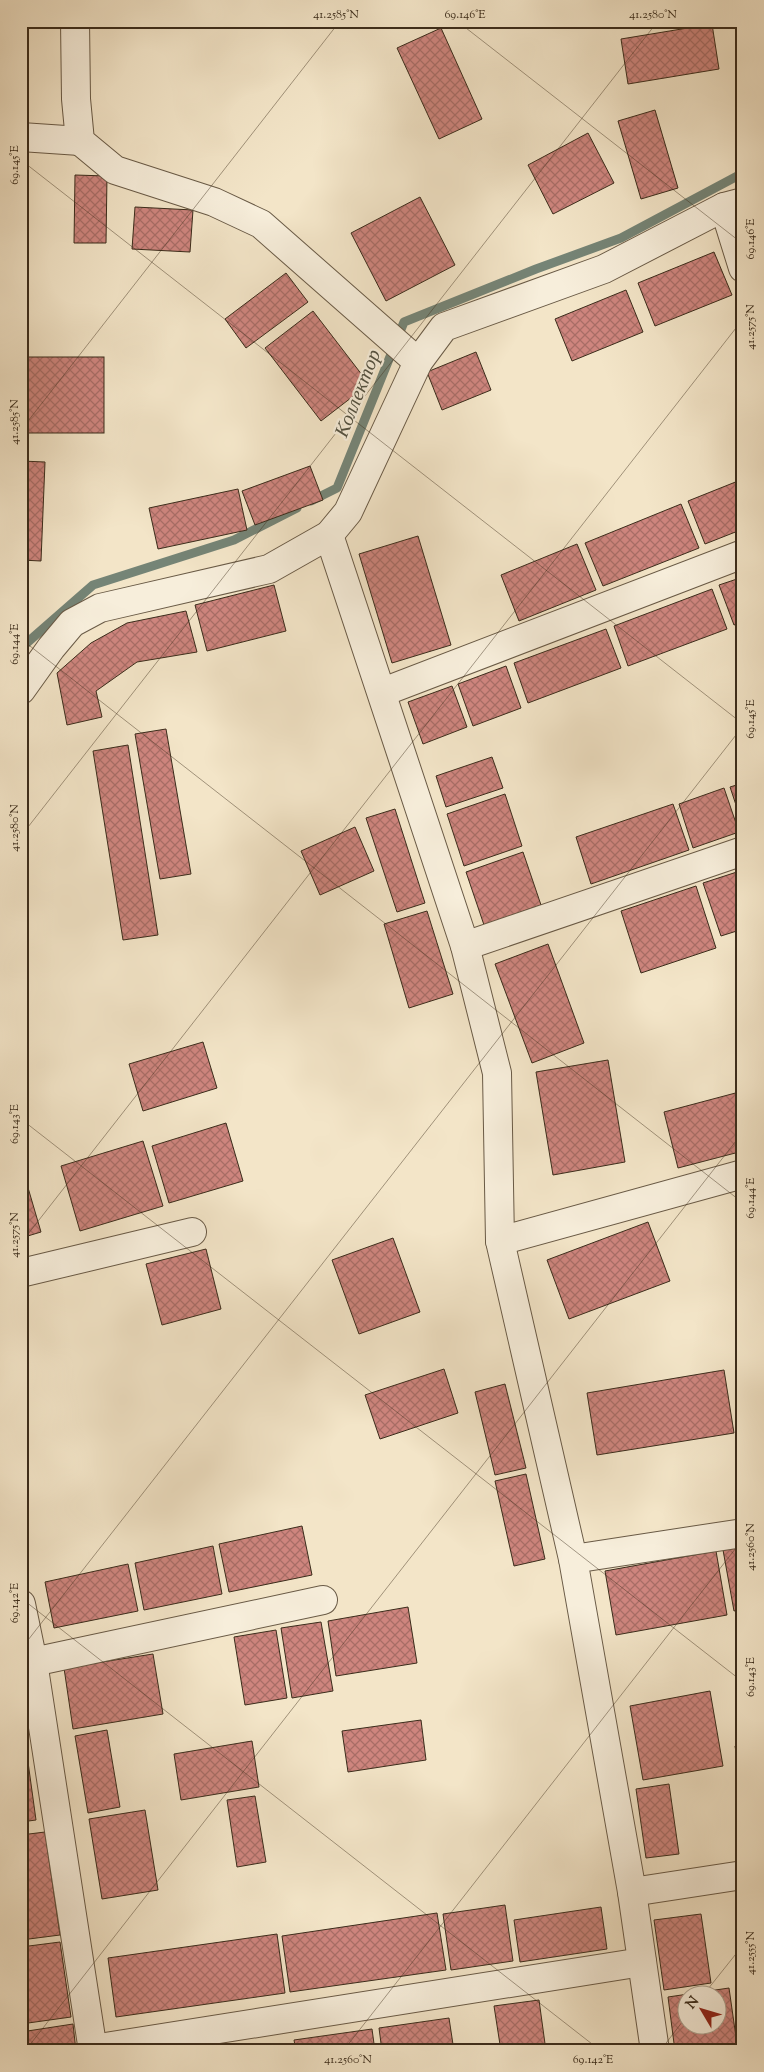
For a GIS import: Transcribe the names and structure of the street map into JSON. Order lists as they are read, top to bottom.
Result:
{
  "water": ["Коллектор"],
  "north": "top left",
  "coordinates": [
    "41.2585°N",
    "69.146°E",
    "41.2580°N",
    "69.145°E",
    "41.2575°N",
    "69.144°E",
    "69.143°E",
    "41.2560°N",
    "69.142°E",
    "41.2555°N"
  ]
}
